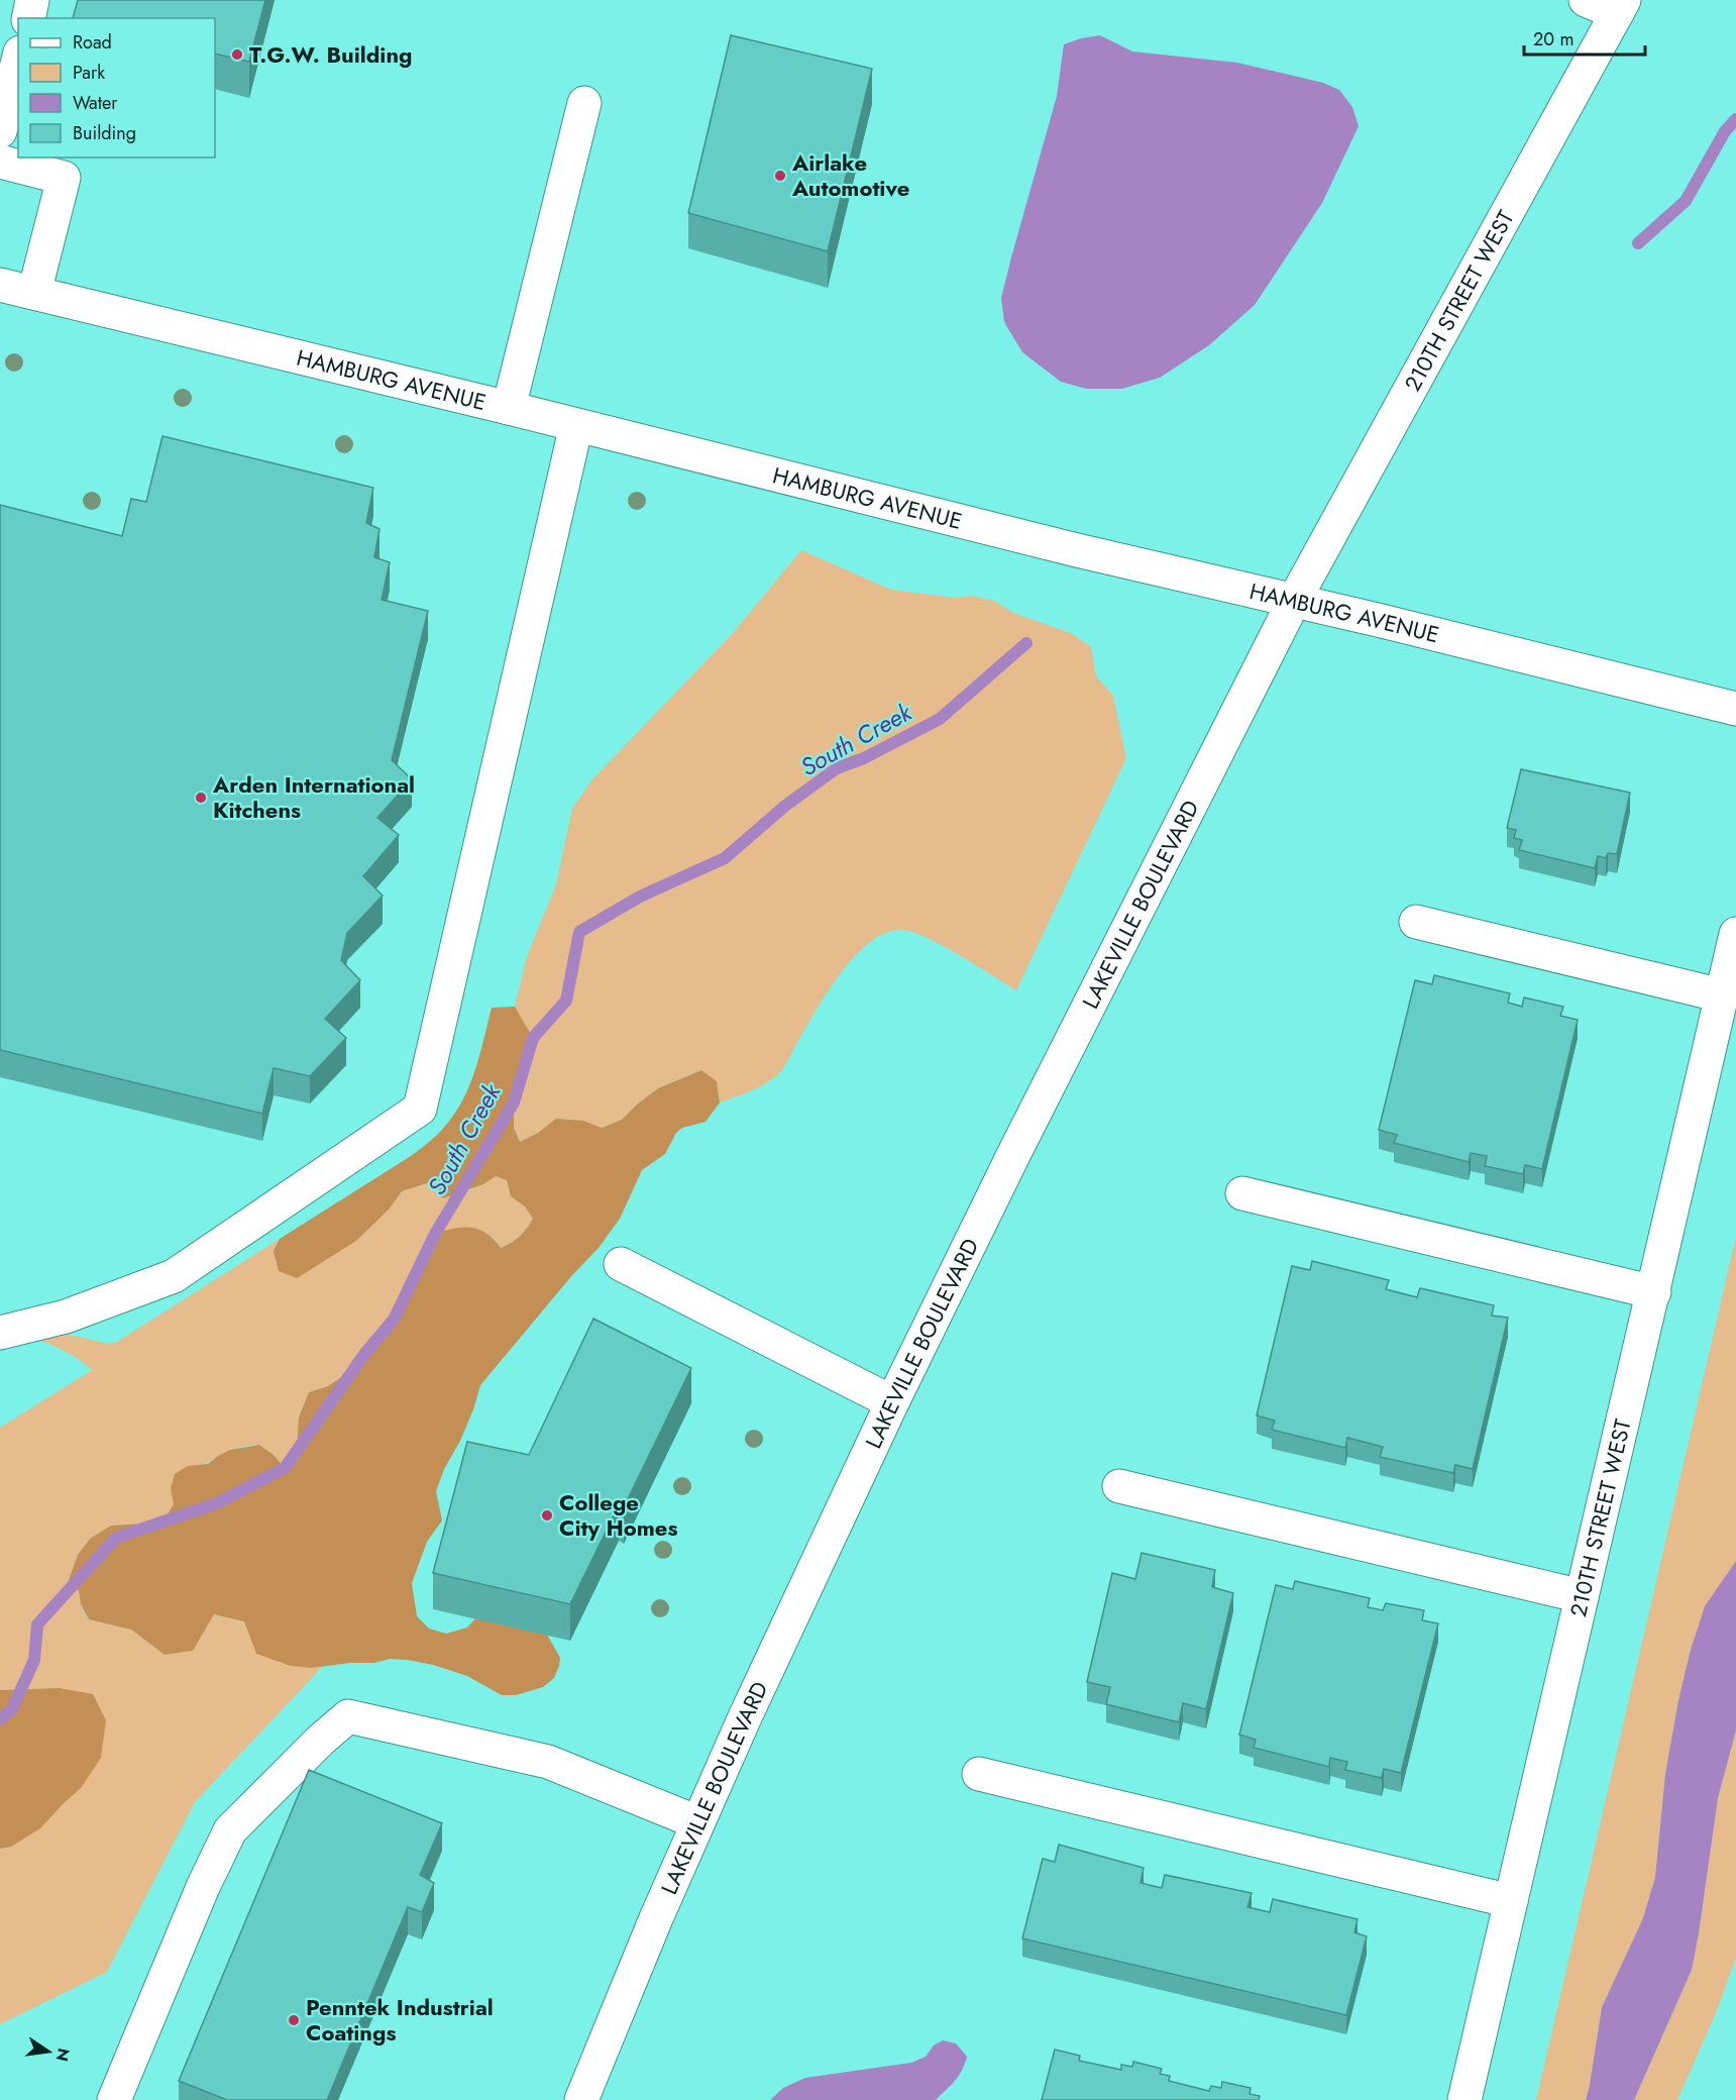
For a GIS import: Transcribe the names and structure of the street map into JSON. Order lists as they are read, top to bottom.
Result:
{
  "streets": {
    "street": ["210TH STREET WEST", "HAMBURG AVENUE", "LAKEVILLE BOULEVARD"]
  },
  "crossings": [
    ["210TH STREET WEST", "HAMBURG AVENUE"],
    ["210TH STREET WEST", "LAKEVILLE BOULEVARD"],
    ["HAMBURG AVENUE", "LAKEVILLE BOULEVARD"]
  ],
  "water": ["South Creek"],
  "places": [
    "T.G.W. Building",
    "Airlake Automotive",
    "Arden International Kitchens",
    "College City Homes",
    "Penntek Industrial Coatings"
  ],
  "legend": [
    "Road",
    "Park",
    "Water",
    "Building"
  ],
  "scale_bar": "20 m",
  "north": "right"
}
